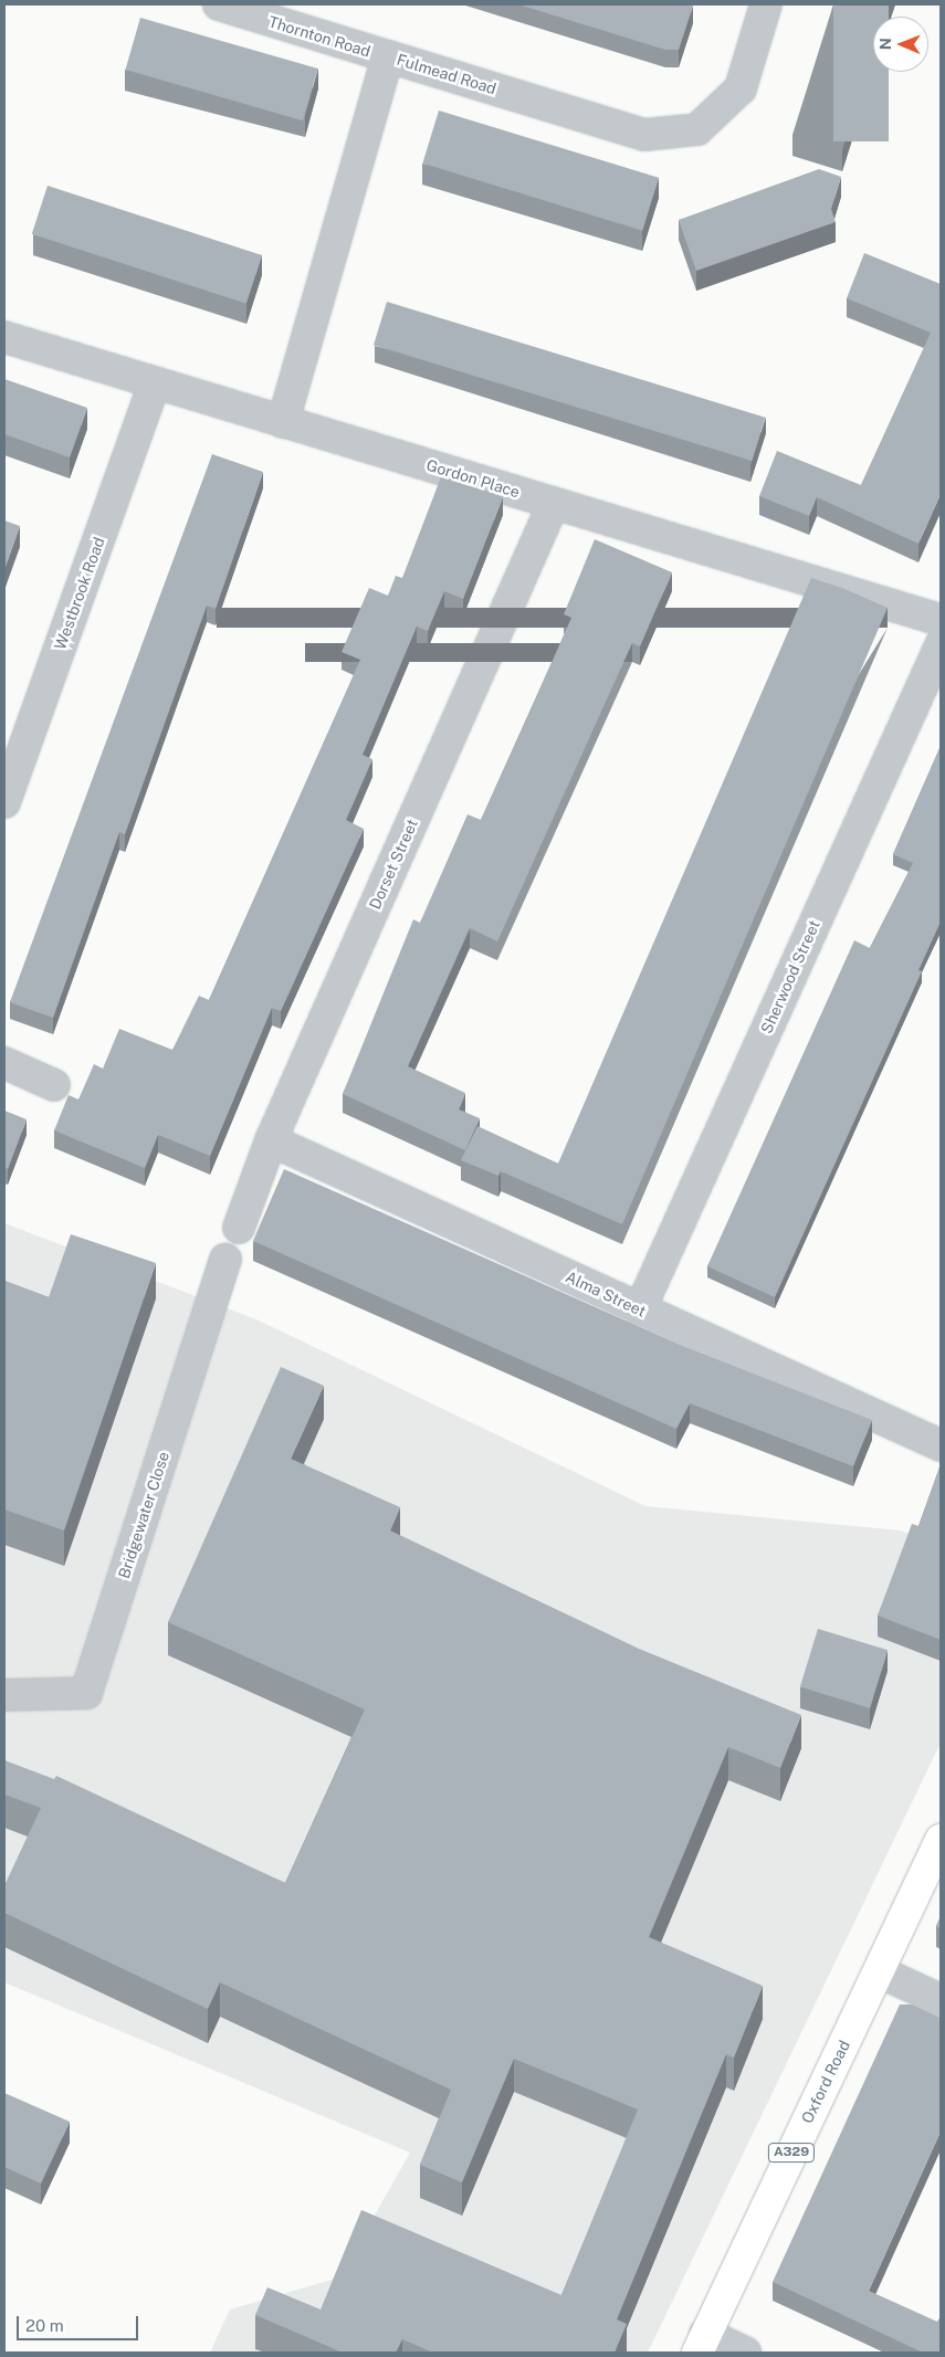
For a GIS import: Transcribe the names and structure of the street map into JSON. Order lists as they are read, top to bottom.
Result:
{
  "streets": {
    "main road": ["Oxford Road", "A329"],
    "street": [
      "Thornton Road",
      "Fulmead Road",
      "Gordon Place",
      "Westbrook Road",
      "Dorset Street",
      "Sherwood Street",
      "Alma Street",
      "Bridgewater Close"
    ]
  },
  "crossings": [
    ["Thornton Road", "Fulmead Road"],
    ["Fulmead Road", "Gordon Place"],
    ["Gordon Place", "Westbrook Road"],
    ["Gordon Place", "Dorset Street"],
    ["Dorset Street", "Alma Street"],
    ["Sherwood Street", "Alma Street"]
  ],
  "scale_bar": "20 m",
  "north": "left"
}
